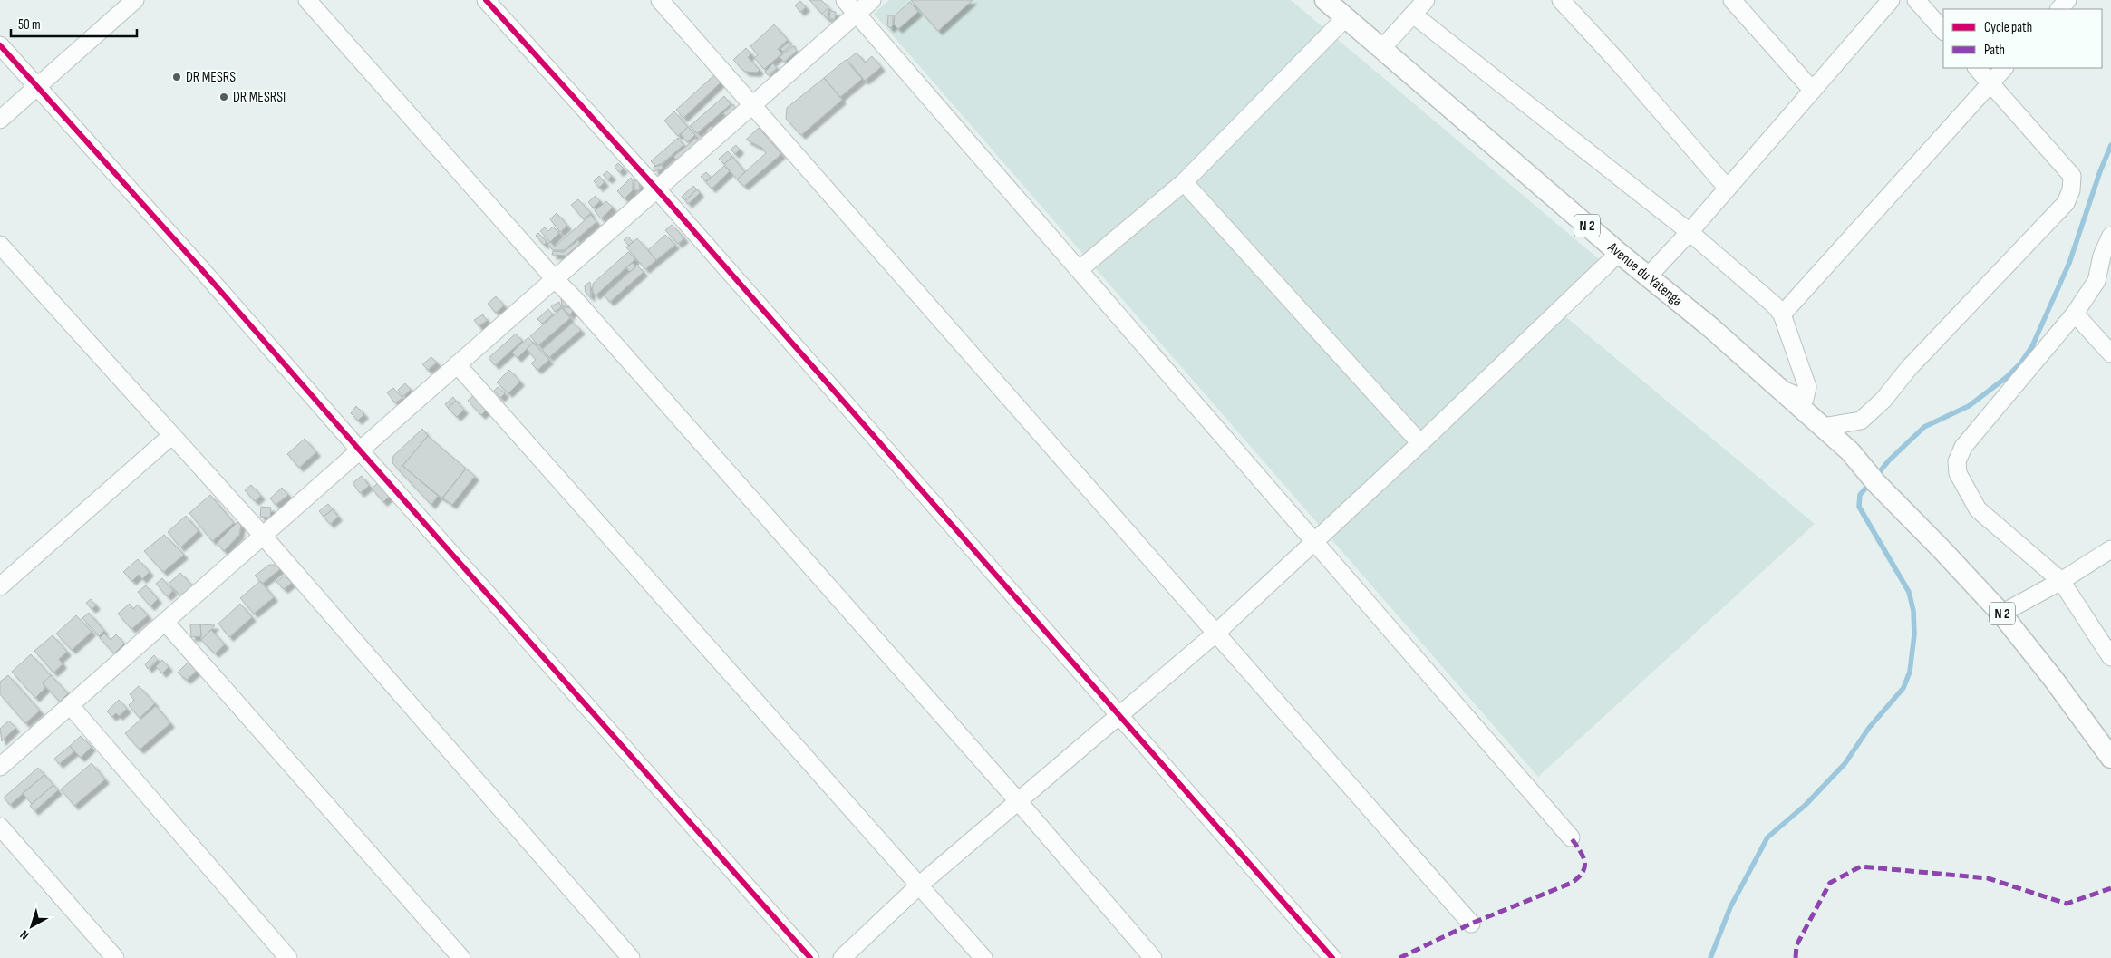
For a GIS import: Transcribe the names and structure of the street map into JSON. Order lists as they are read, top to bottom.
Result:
{
  "streets": {
    "main road": ["N 2", "Avenue du Yatenga"]
  },
  "crossings": [
    ["N 2", "Avenue du Yatenga"]
  ],
  "places": ["DR MESRS", "DR MESRSI"],
  "legend": ["Cycle path", "Path"],
  "scale_bar": "50 m",
  "north": "bottom left"
}
